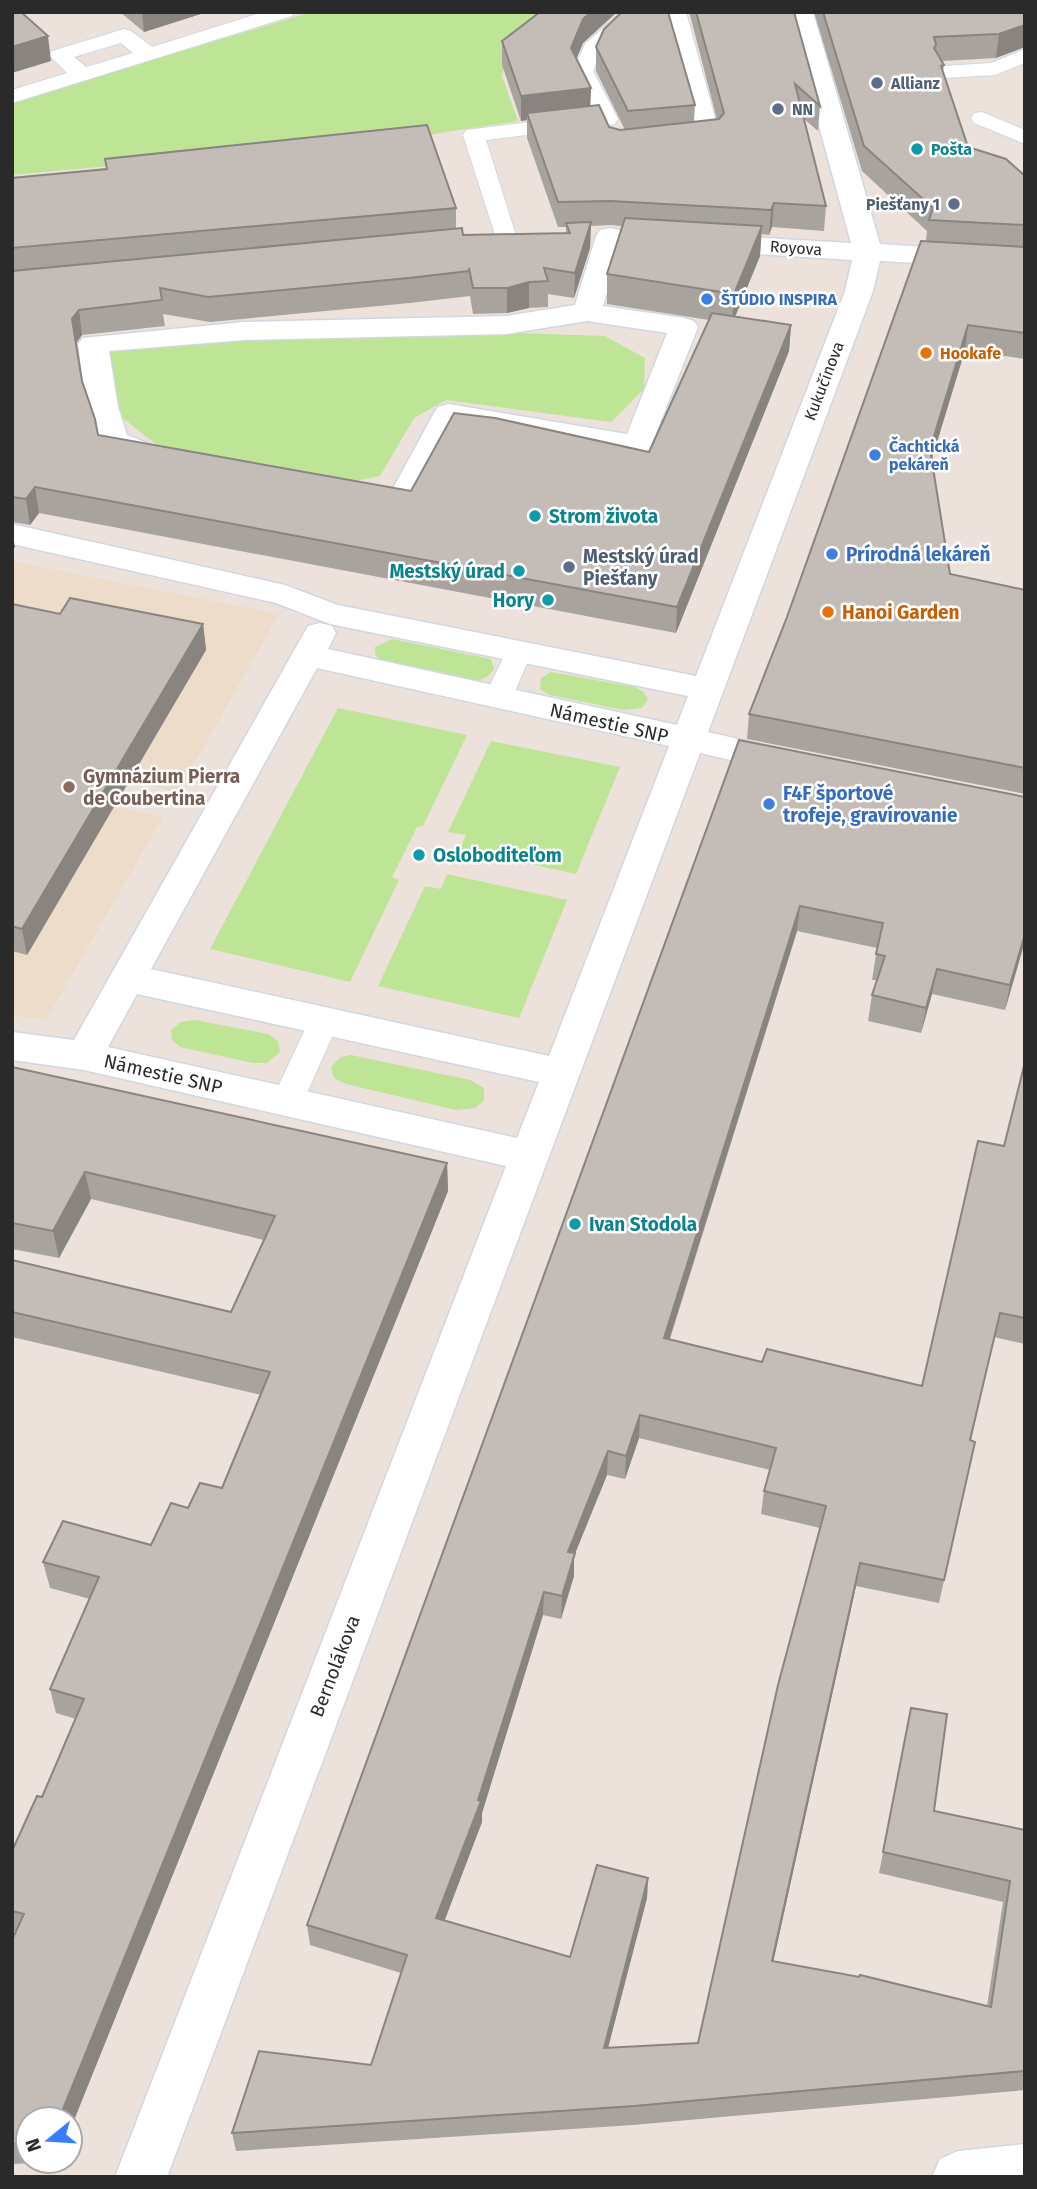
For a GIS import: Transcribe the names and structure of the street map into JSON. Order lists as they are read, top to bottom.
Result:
{
  "streets": {
    "street": [
      "Royova",
      "Kukučínova",
      "Námestie SNP",
      "Bernolákova"
    ]
  },
  "crossings": [
    ["Royova", "Kukučínova"],
    ["Kukučínova", "Námestie SNP"],
    ["Námestie SNP", "Bernolákova"]
  ],
  "places": [
    "Allianz",
    "NN",
    "Pošta",
    "Piešťany 1",
    "ŠTÚDIO INSPIRA",
    "Hookafe",
    "Čachtická pekáreň",
    "Strom života",
    "Prírodná lekáreň",
    "Mestský úrad Piešťany",
    "Mestský úrad",
    "Hory",
    "Hanoi Garden",
    "Gymnázium Pierra de Coubertina",
    "F4F športové trofeje, gravírovanie",
    "Osloboditeľom",
    "Ivan Stodola"
  ],
  "north": "left"
}
